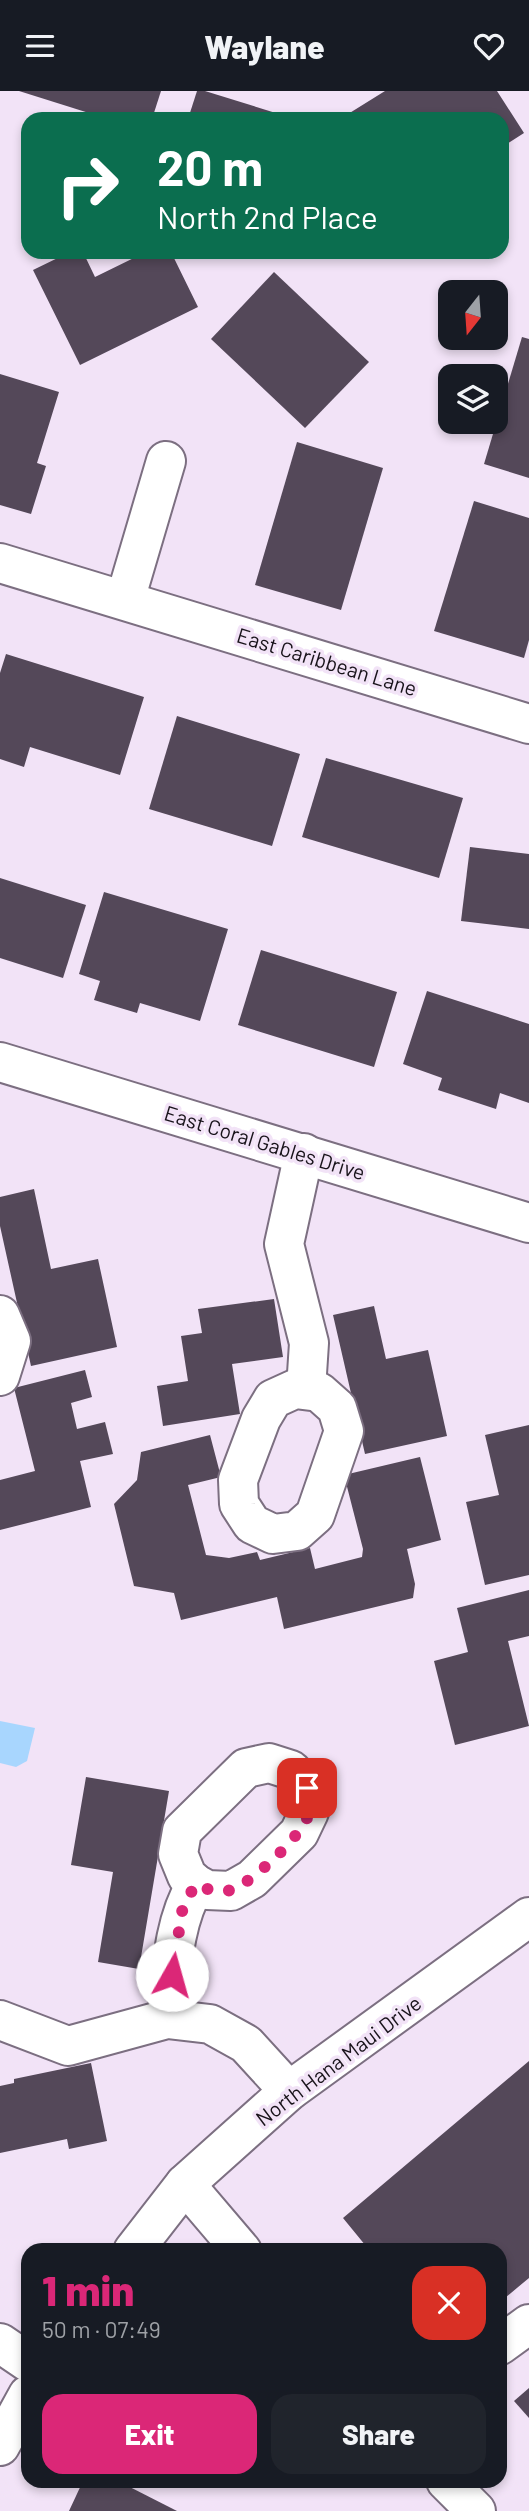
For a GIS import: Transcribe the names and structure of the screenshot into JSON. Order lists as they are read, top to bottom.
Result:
{
  "streets": {
    "street": ["East Caribbean Lane", "East Coral Gables Drive", "North Hana Maui Drive"]
  },
  "north": "bottom",
  "page": {
    "header": "Waylane",
    "turn": ["20 m", "North 2nd Place"],
    "heading": ["1 min", "50 m · 07:49"],
    "buttons": ["Exit", "Share"]
  }
}
